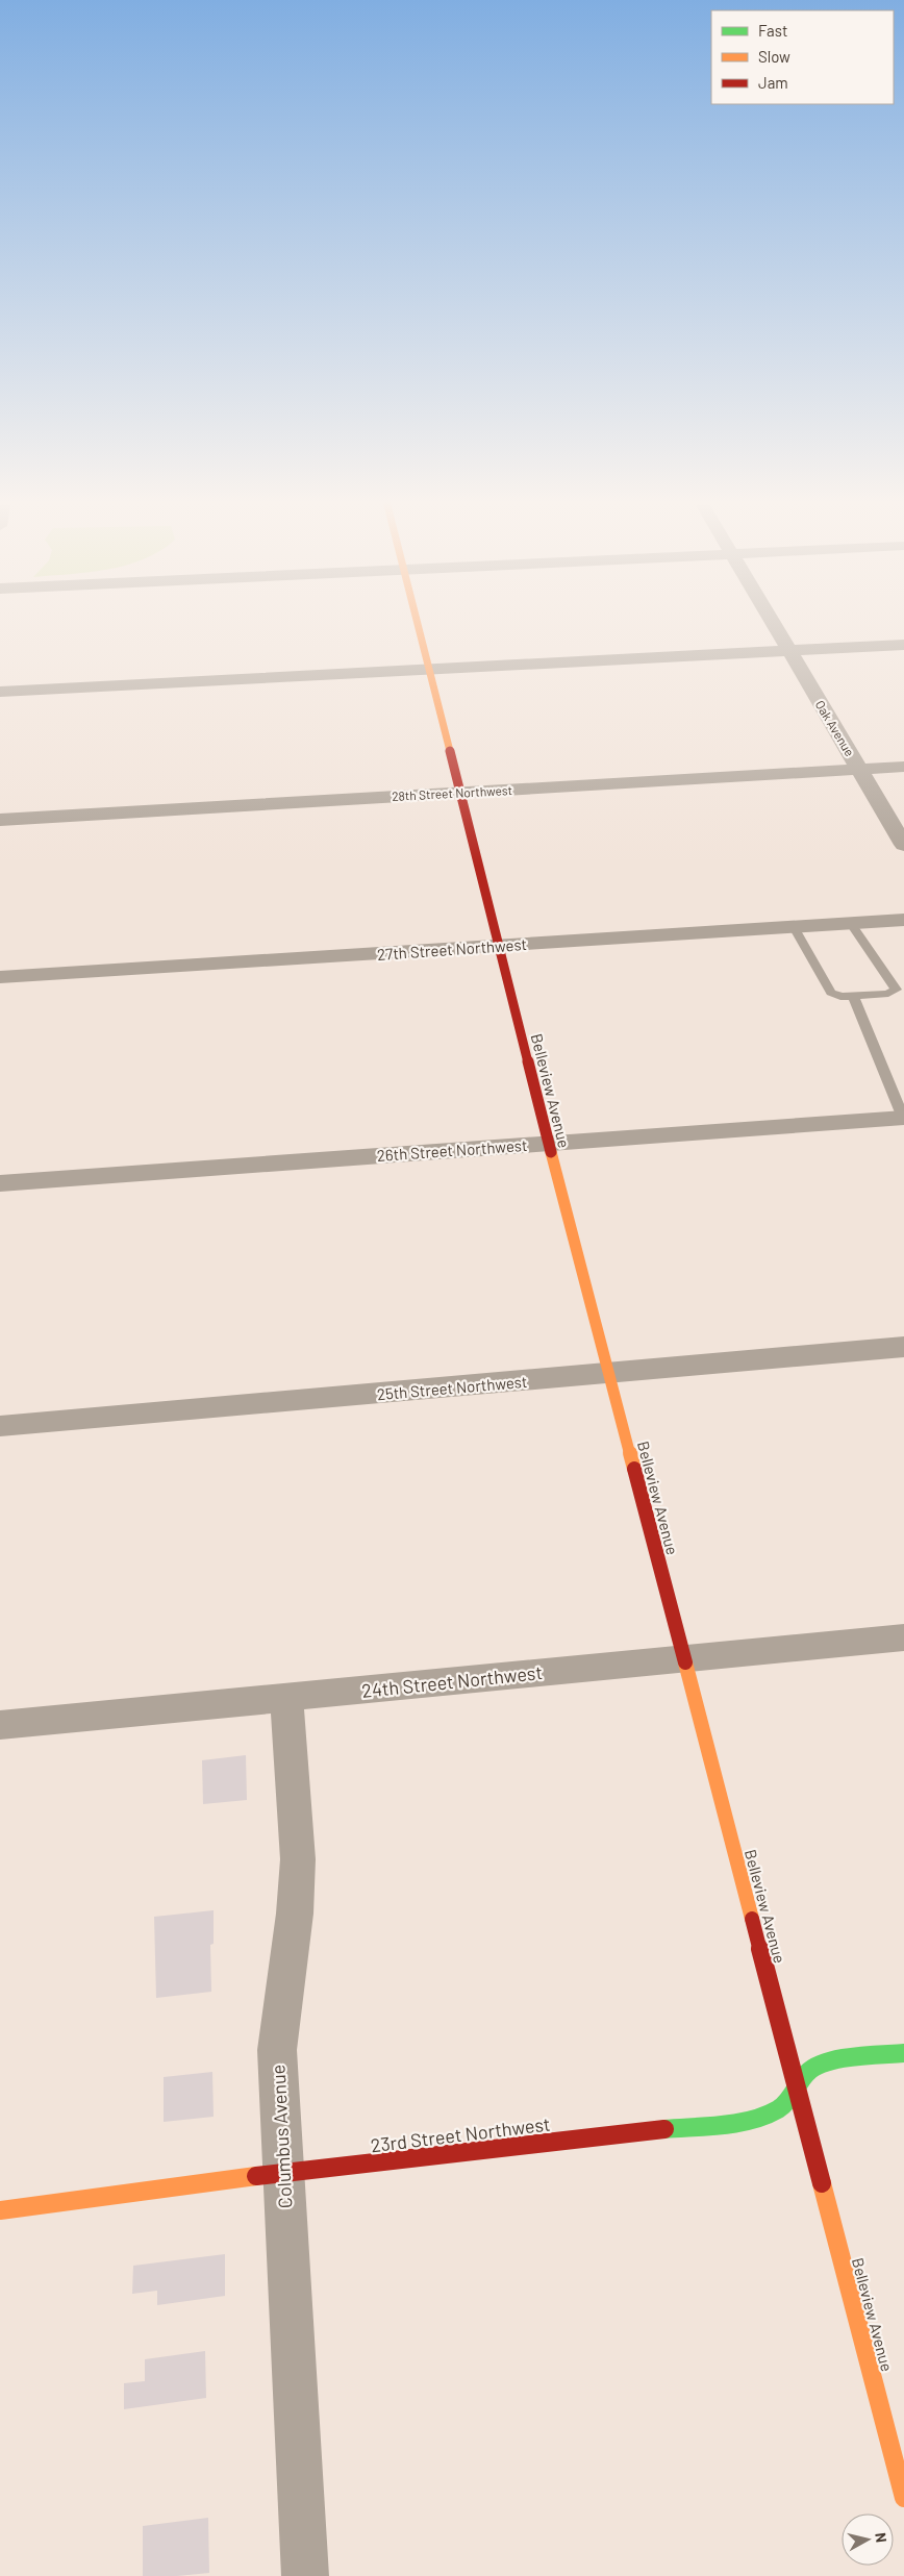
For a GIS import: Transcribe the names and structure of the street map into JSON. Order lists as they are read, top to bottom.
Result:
{
  "streets": {
    "street": [
      "Oak Avenue",
      "28th Street Northwest",
      "27th Street Northwest",
      "Belleview Avenue",
      "26th Street Northwest",
      "25th Street Northwest",
      "24th Street Northwest",
      "23rd Street Northwest",
      "Columbus Avenue"
    ]
  },
  "crossings": [
    ["Oak Avenue", "28th Street Northwest"],
    ["28th Street Northwest", "Belleview Avenue"],
    ["27th Street Northwest", "Belleview Avenue"],
    ["Belleview Avenue", "26th Street Northwest"],
    ["Belleview Avenue", "25th Street Northwest"],
    ["Belleview Avenue", "24th Street Northwest"],
    ["Belleview Avenue", "23rd Street Northwest"],
    ["24th Street Northwest", "Columbus Avenue"],
    ["23rd Street Northwest", "Columbus Avenue"]
  ],
  "legend": ["Fast", "Slow", "Jam"],
  "north": "right"
}
